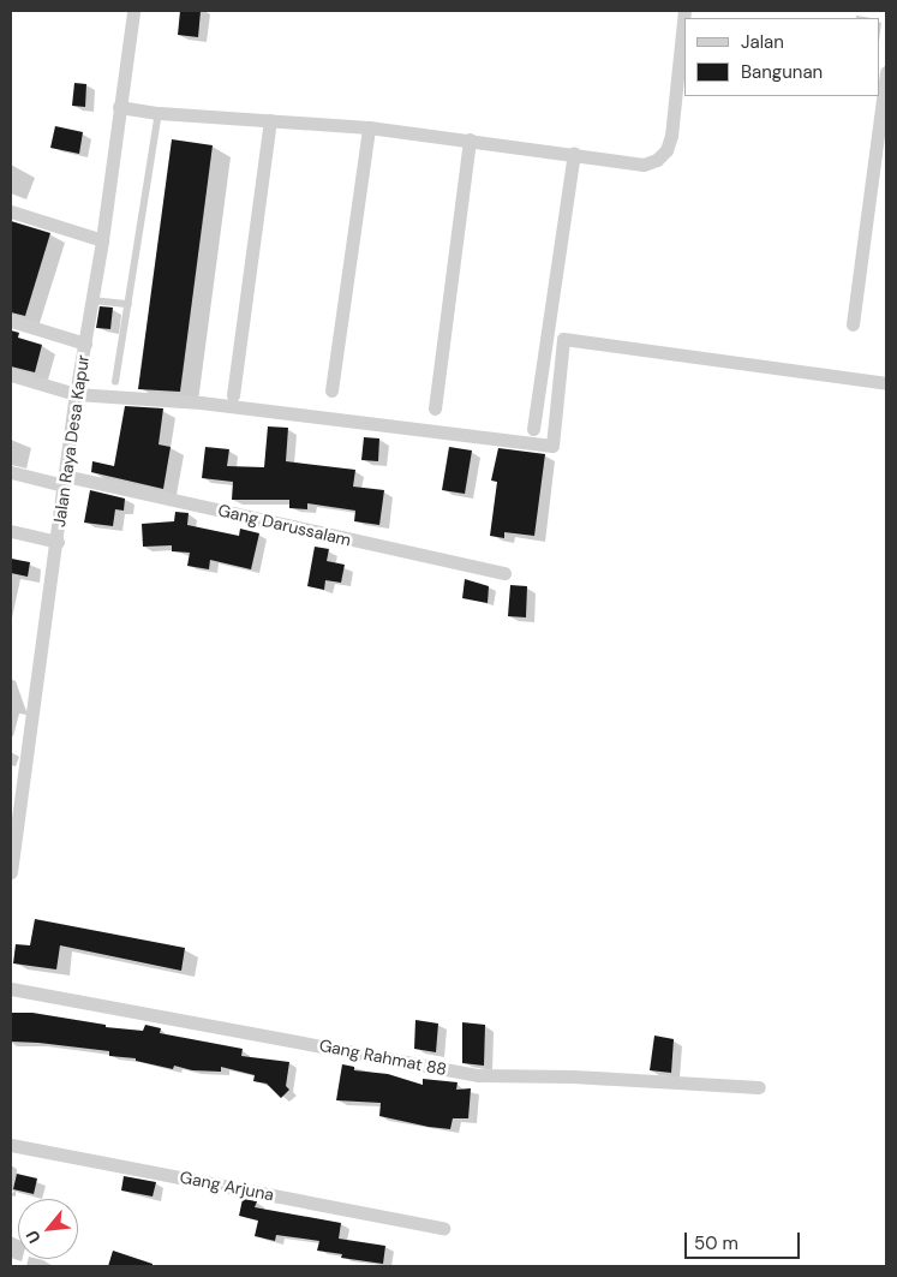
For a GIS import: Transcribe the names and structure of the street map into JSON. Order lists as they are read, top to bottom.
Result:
{
  "streets": {
    "street": [
      "Jalan Raya Desa Kapur",
      "Gang Darussalam",
      "Gang Rahmat 88",
      "Gang Arjuna"
    ]
  },
  "crossings": [
    ["Jalan Raya Desa Kapur", "Gang Darussalam"]
  ],
  "legend": ["Jalan", "Bangunan"],
  "scale_bar": "50 m",
  "north": "bottom left"
}
